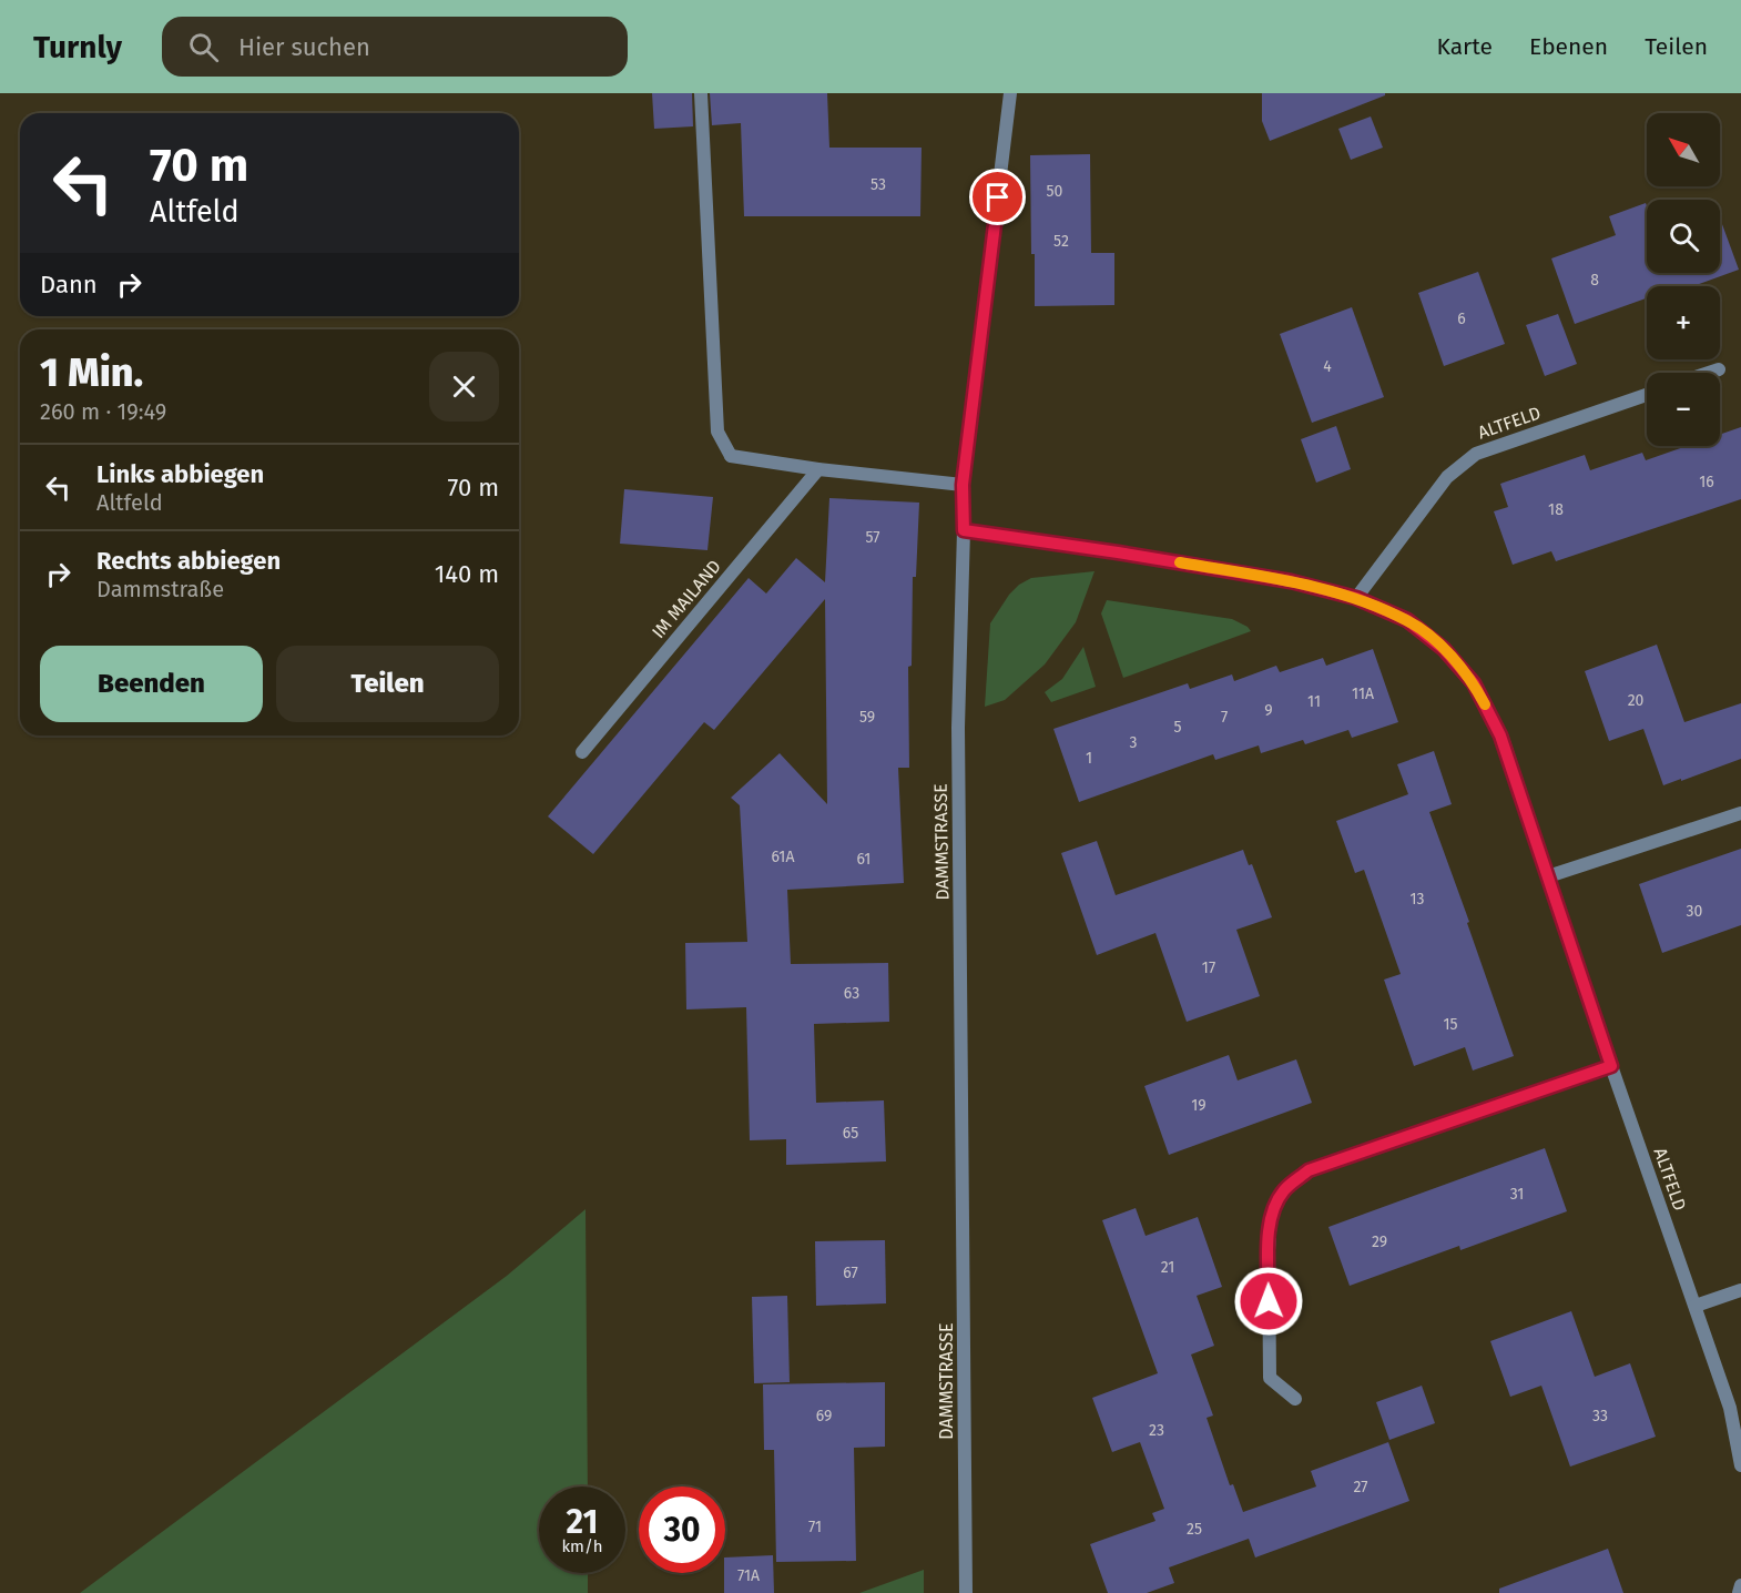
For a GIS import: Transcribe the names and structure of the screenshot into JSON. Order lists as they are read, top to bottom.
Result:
{
  "streets": {
    "street": ["ALTFELD", "IM MAILAND", "DAMMSTRASSE"]
  },
  "crossings": [
    ["ALTFELD", "DAMMSTRASSE"]
  ],
  "house_numbers": [
    "53",
    "50",
    "52",
    "8",
    "6",
    "4",
    "16",
    "18",
    "57",
    "11A",
    "20",
    "11",
    "9",
    "59",
    "7",
    "5",
    "3",
    "1",
    "61A",
    "61",
    "13",
    "30",
    "17",
    "63",
    "15",
    "19",
    "65",
    "31",
    "29",
    "21",
    "67",
    "69",
    "33",
    "23",
    "27",
    "71",
    "25",
    "71A"
  ],
  "north": "top left",
  "page": {
    "header": "Turnly",
    "search": "Hier suchen",
    "nav": ["Karte", "Ebenen", "Teilen"],
    "map_buttons": ["+", "−"],
    "turn": ["70 m", "Altfeld"],
    "then": "Dann",
    "heading": ["1 Min.", "260 m · 19:49"],
    "list": [
      {
        "name": "Links abbiegen",
        "note": "Altfeld",
        "value": "70 m"
      },
      {
        "name": "Rechts abbiegen",
        "note": "Dammstraße",
        "value": "140 m"
      }
    ],
    "buttons": ["Beenden", "Teilen"],
    "speed": "21 km/h",
    "limit": "30"
  }
}
